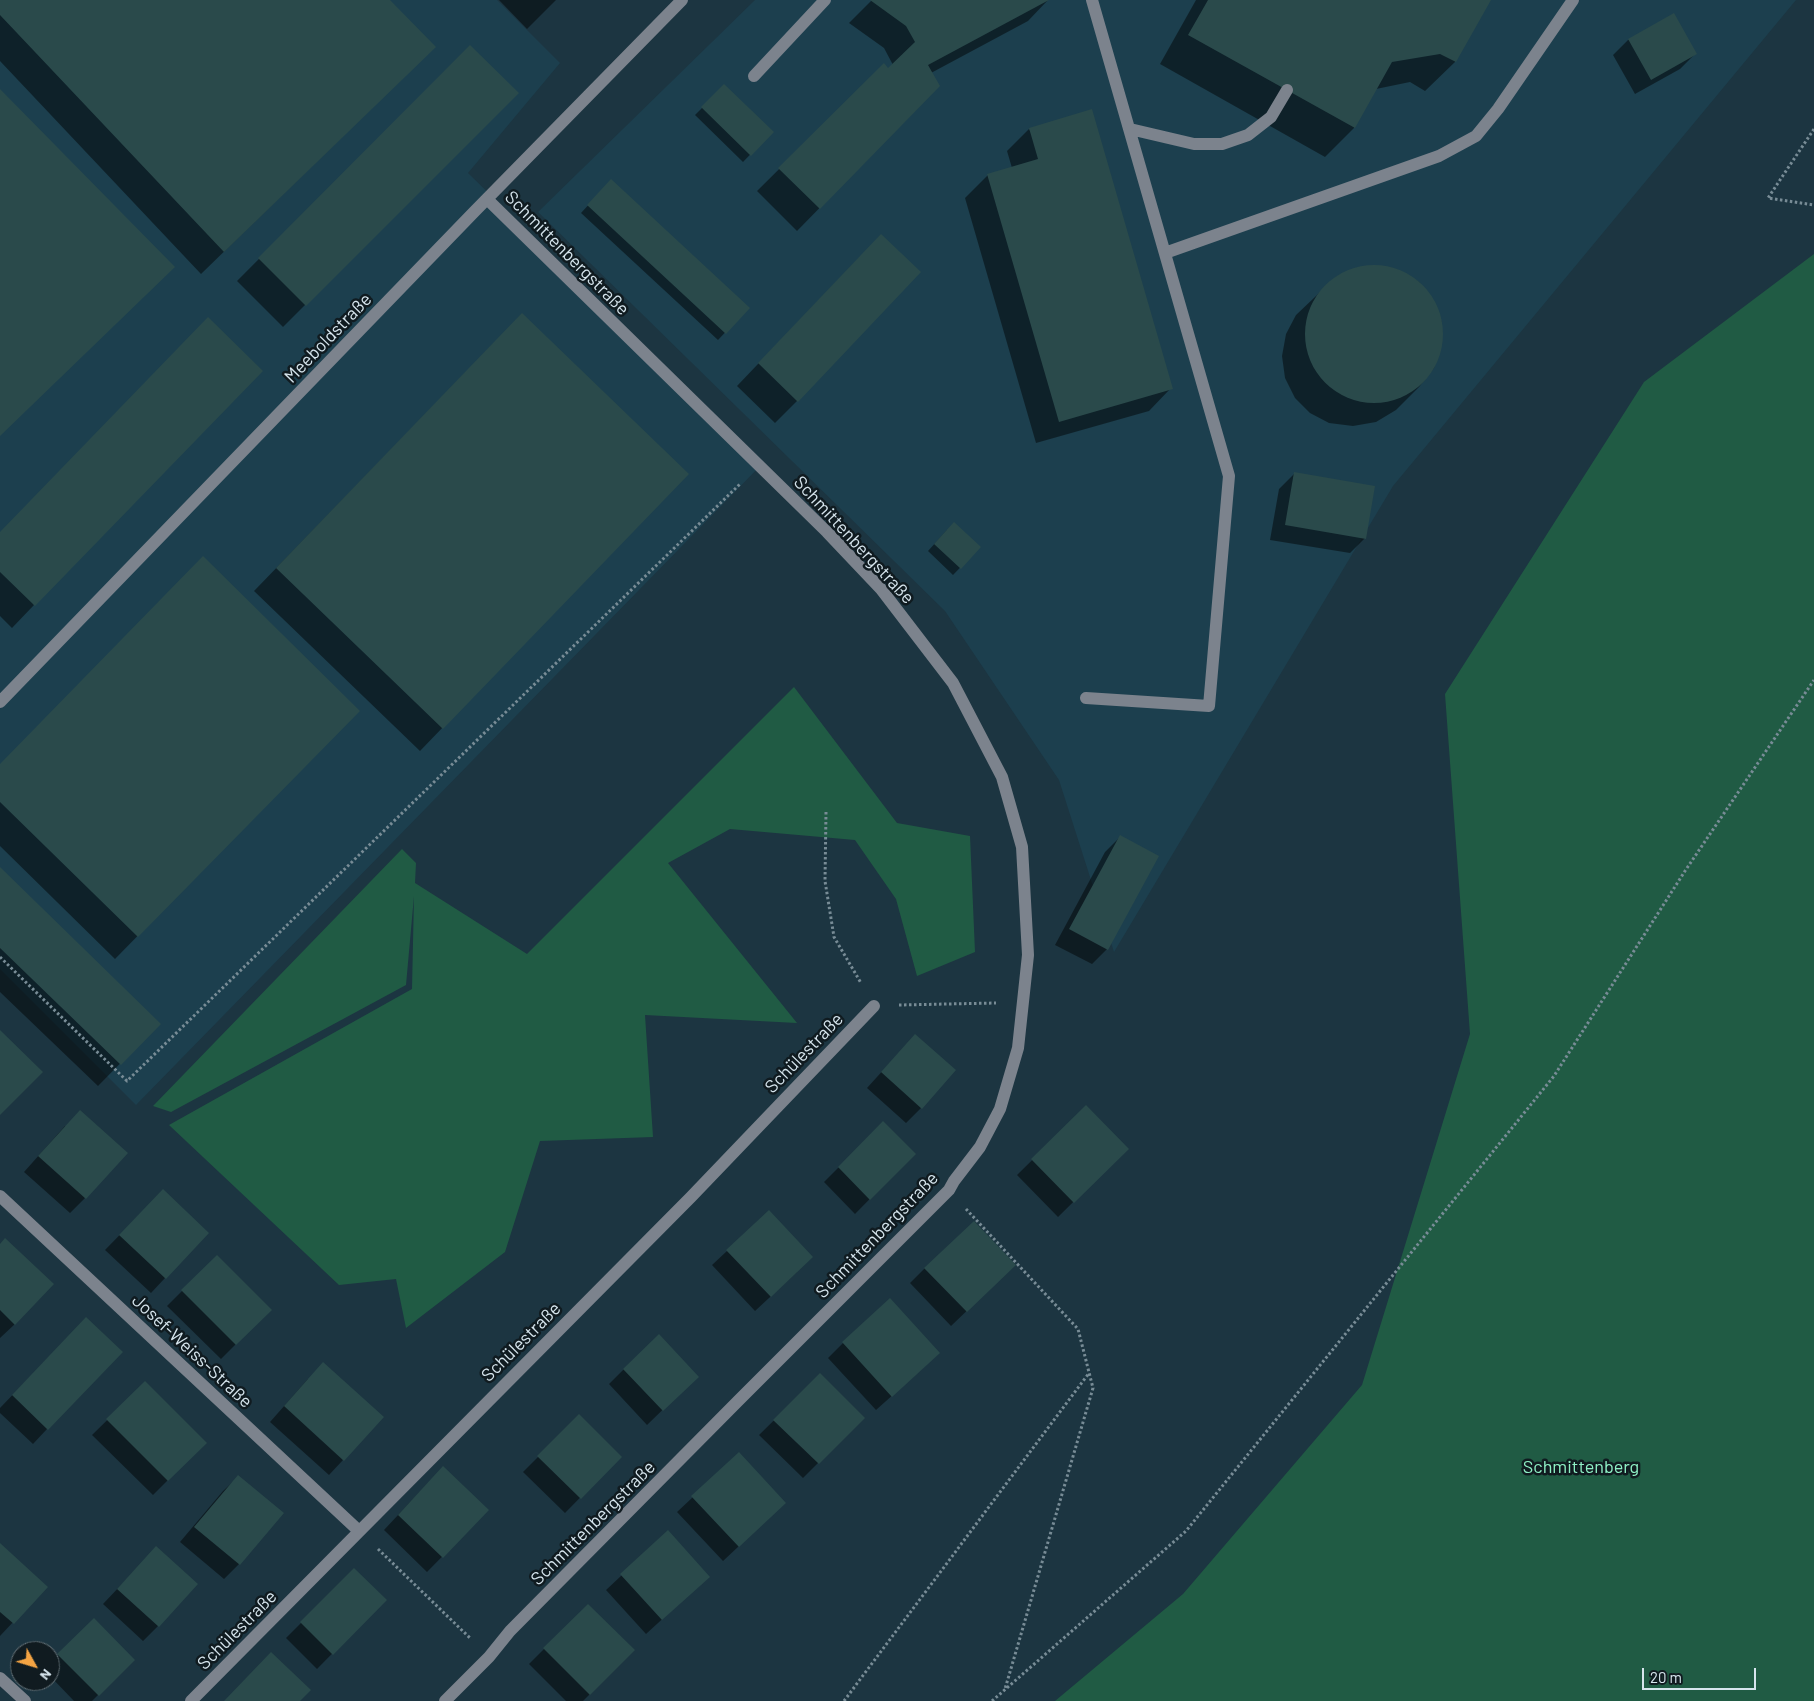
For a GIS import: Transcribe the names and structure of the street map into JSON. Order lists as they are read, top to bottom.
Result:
{
  "streets": {
    "street": [
      "Schmittenbergstraße",
      "Meeboldstraße",
      "Schülestraße",
      "Josef-Weiss-Straße"
    ]
  },
  "crossings": [
    ["Schmittenbergstraße", "Meeboldstraße"],
    ["Schülestraße", "Josef-Weiss-Straße"]
  ],
  "parks": ["Schmittenberg"],
  "scale_bar": "20 m",
  "north": "bottom right"
}
